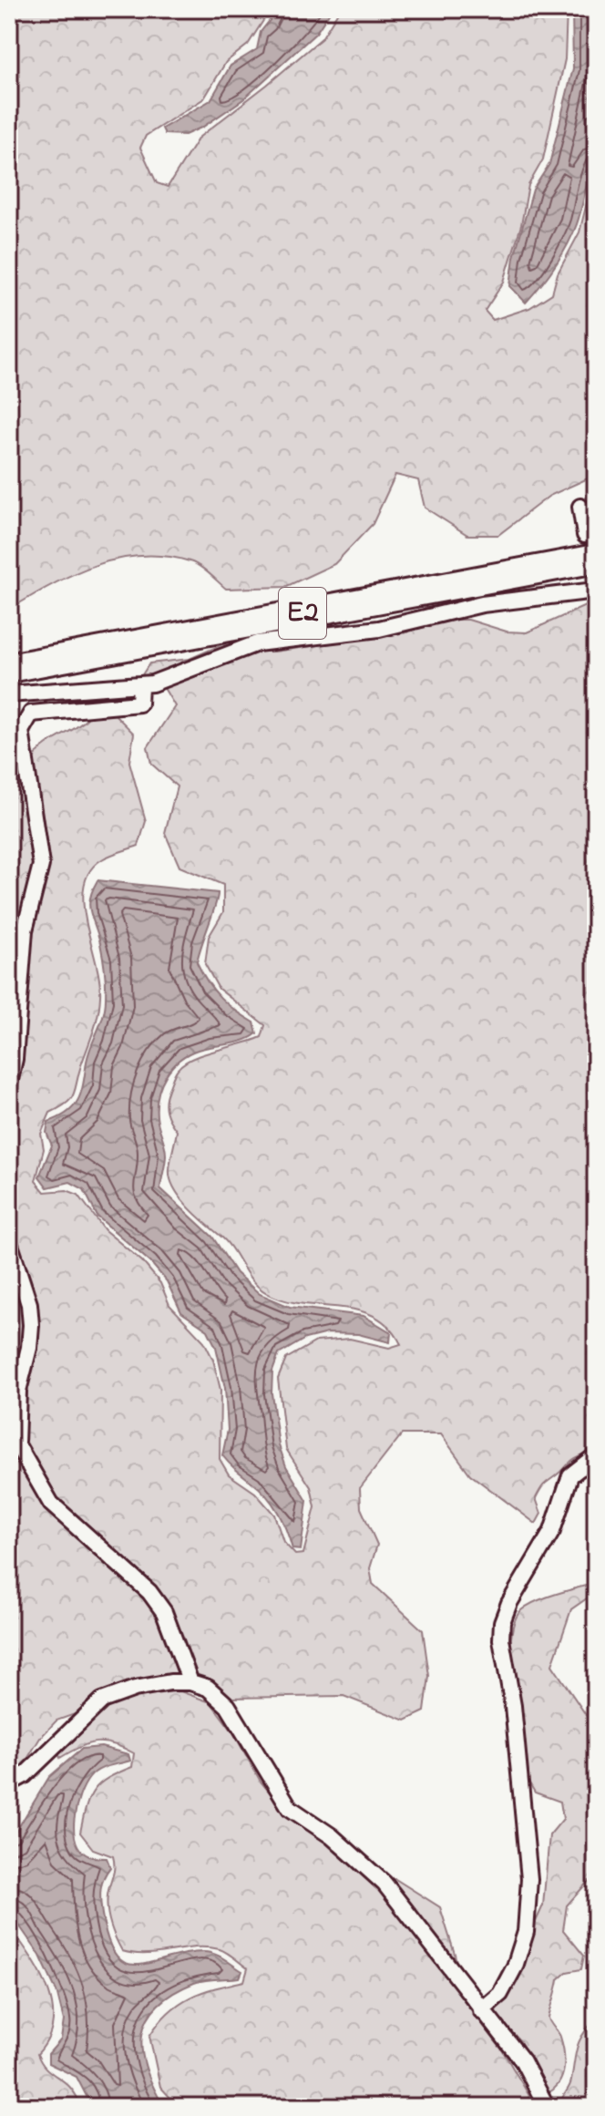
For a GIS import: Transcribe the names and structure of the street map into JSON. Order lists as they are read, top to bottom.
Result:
{
  "streets": {
    "highway": ["E2"]
  }
}
